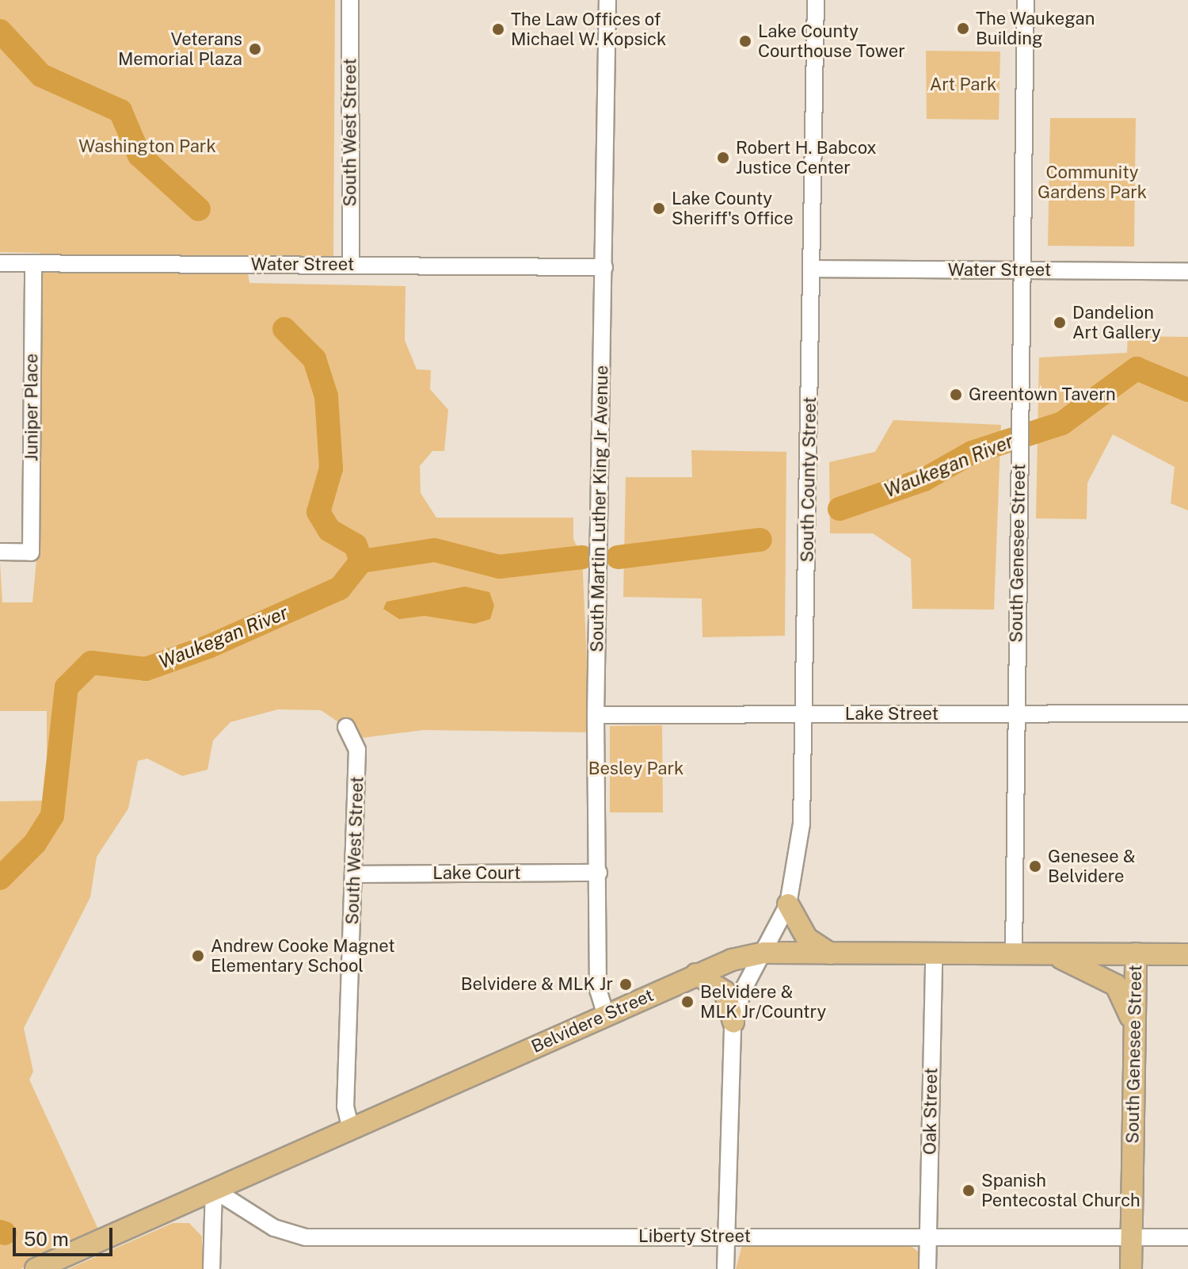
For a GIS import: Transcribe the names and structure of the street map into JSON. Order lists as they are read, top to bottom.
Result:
{
  "streets": {
    "main road": ["South Genesee Street", "Belvidere Street"],
    "street": [
      "South West Street",
      "Water Street",
      "Juniper Place",
      "South County Street",
      "South Martin Luther King Jr Avenue",
      "Lake Street",
      "Lake Court",
      "Oak Street",
      "Liberty Street"
    ]
  },
  "crossings": [
    ["South West Street", "Water Street"],
    ["South West Street", "Lake Court"],
    ["South West Street", "Belvidere Street"],
    ["Water Street", "Juniper Place"],
    ["Water Street", "South County Street"],
    ["Water Street", "South Martin Luther King Jr Avenue"],
    ["Water Street", "South Genesee Street"],
    ["South County Street", "Lake Street"],
    ["South County Street", "Belvidere Street"],
    ["South County Street", "Liberty Street"],
    ["South Martin Luther King Jr Avenue", "Lake Street"],
    ["South Martin Luther King Jr Avenue", "Lake Court"],
    ["South Martin Luther King Jr Avenue", "Belvidere Street"],
    ["South Genesee Street", "Lake Street"],
    ["South Genesee Street", "Belvidere Street"],
    ["South Genesee Street", "Liberty Street"],
    ["Belvidere Street", "Oak Street"],
    ["Belvidere Street", "Liberty Street"],
    ["Oak Street", "Liberty Street"]
  ],
  "water": ["Waukegan River"],
  "parks": [
    "Art Park",
    "Washington Park",
    "Community Gardens Park",
    "Besley Park"
  ],
  "places": [
    "The Waukegan Building",
    "The Law Offices of Michael W. Kopsick",
    "Lake County Courthouse Tower",
    "Veterans Memorial Plaza",
    "Robert H. Babcox Justice Center",
    "Lake County Sheriff's Office",
    "Dandelion Art Gallery",
    "Greentown Tavern",
    "Genesee & Belvidere",
    "Andrew Cooke Magnet Elementary School",
    "Belvidere & MLK Jr",
    "Belvidere & MLK Jr/Country",
    "Spanish Pentecostal Church"
  ],
  "scale_bar": "50 m"
}
